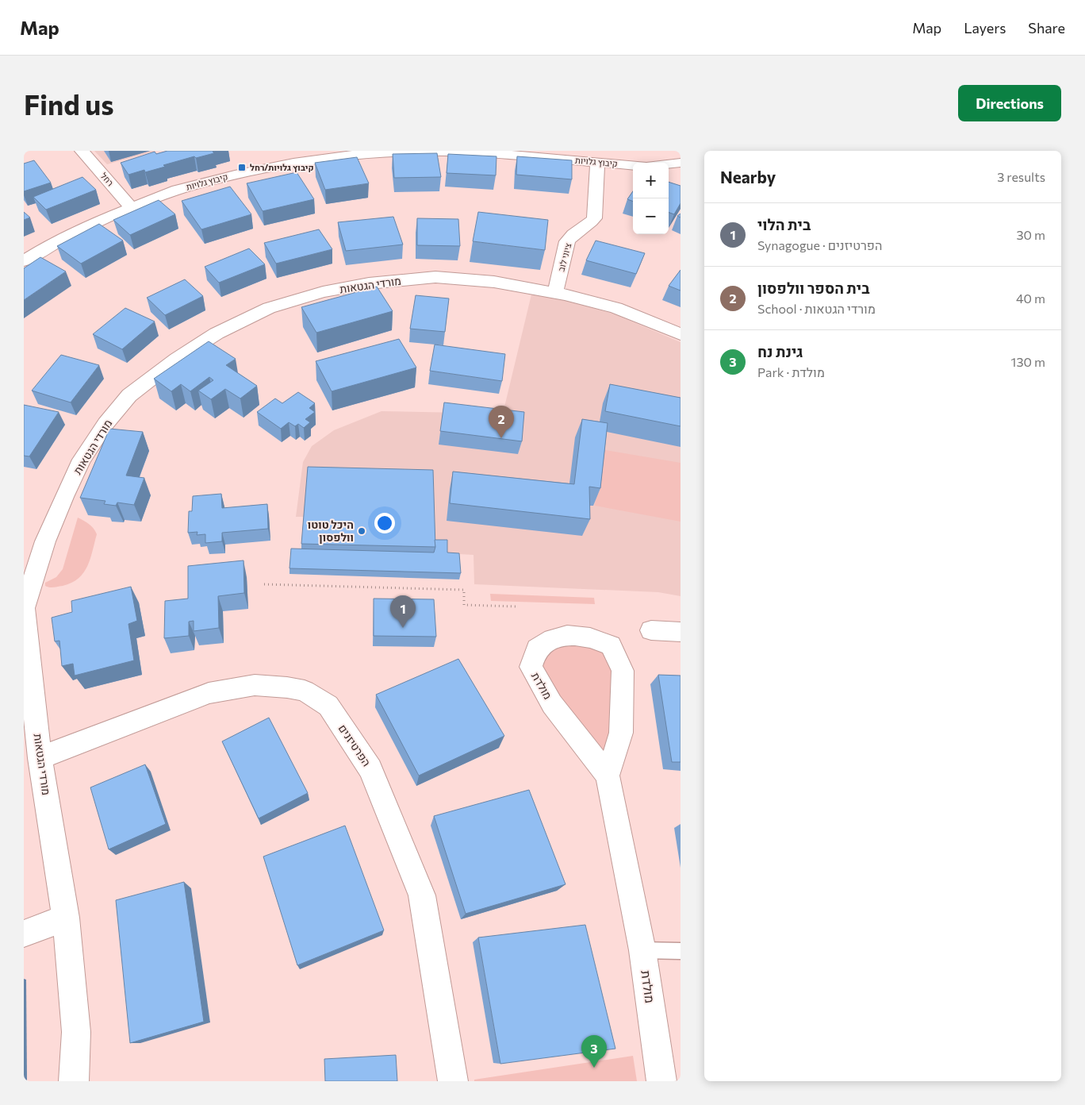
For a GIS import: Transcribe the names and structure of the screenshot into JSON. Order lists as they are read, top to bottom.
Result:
{
  "streets": {
    "street": [
      "קיבוץ גלויות",
      "רחל",
      "ציוני לוב",
      "מורדי הגטאות",
      "מולדת",
      "הפרטיזנים"
    ]
  },
  "crossings": [
    ["קיבוץ גלויות", "רחל"],
    ["קיבוץ גלויות", "ציוני לוב"],
    ["ציוני לוב", "מורדי הגטאות"],
    ["מורדי הגטאות", "הפרטיזנים"]
  ],
  "places": {
    "transit": ["קיבוץ גלויות/רחל"],
    "other": ["היכל טוטו וולפסון"]
  },
  "page": {
    "header": "Map",
    "nav": ["Map", "Layers", "Share"],
    "buttons": "Directions",
    "title": "Find us",
    "heading": ["Nearby", "3 results"],
    "map_buttons": ["+", "−"],
    "list": [
      {
        "mark": "1",
        "name": "בית הלוי",
        "note": "Synagogue · הפרטיזנים",
        "value": "30 m"
      },
      {
        "mark": "2",
        "name": "בית הספר וולפסון",
        "note": "School · מורדי הגטאות",
        "value": "40 m"
      },
      {
        "mark": "3",
        "name": "גינת נח",
        "note": "Park · מולדת",
        "value": "130 m"
      }
    ],
    "pins": ["2", "1", "3"]
  }
}
